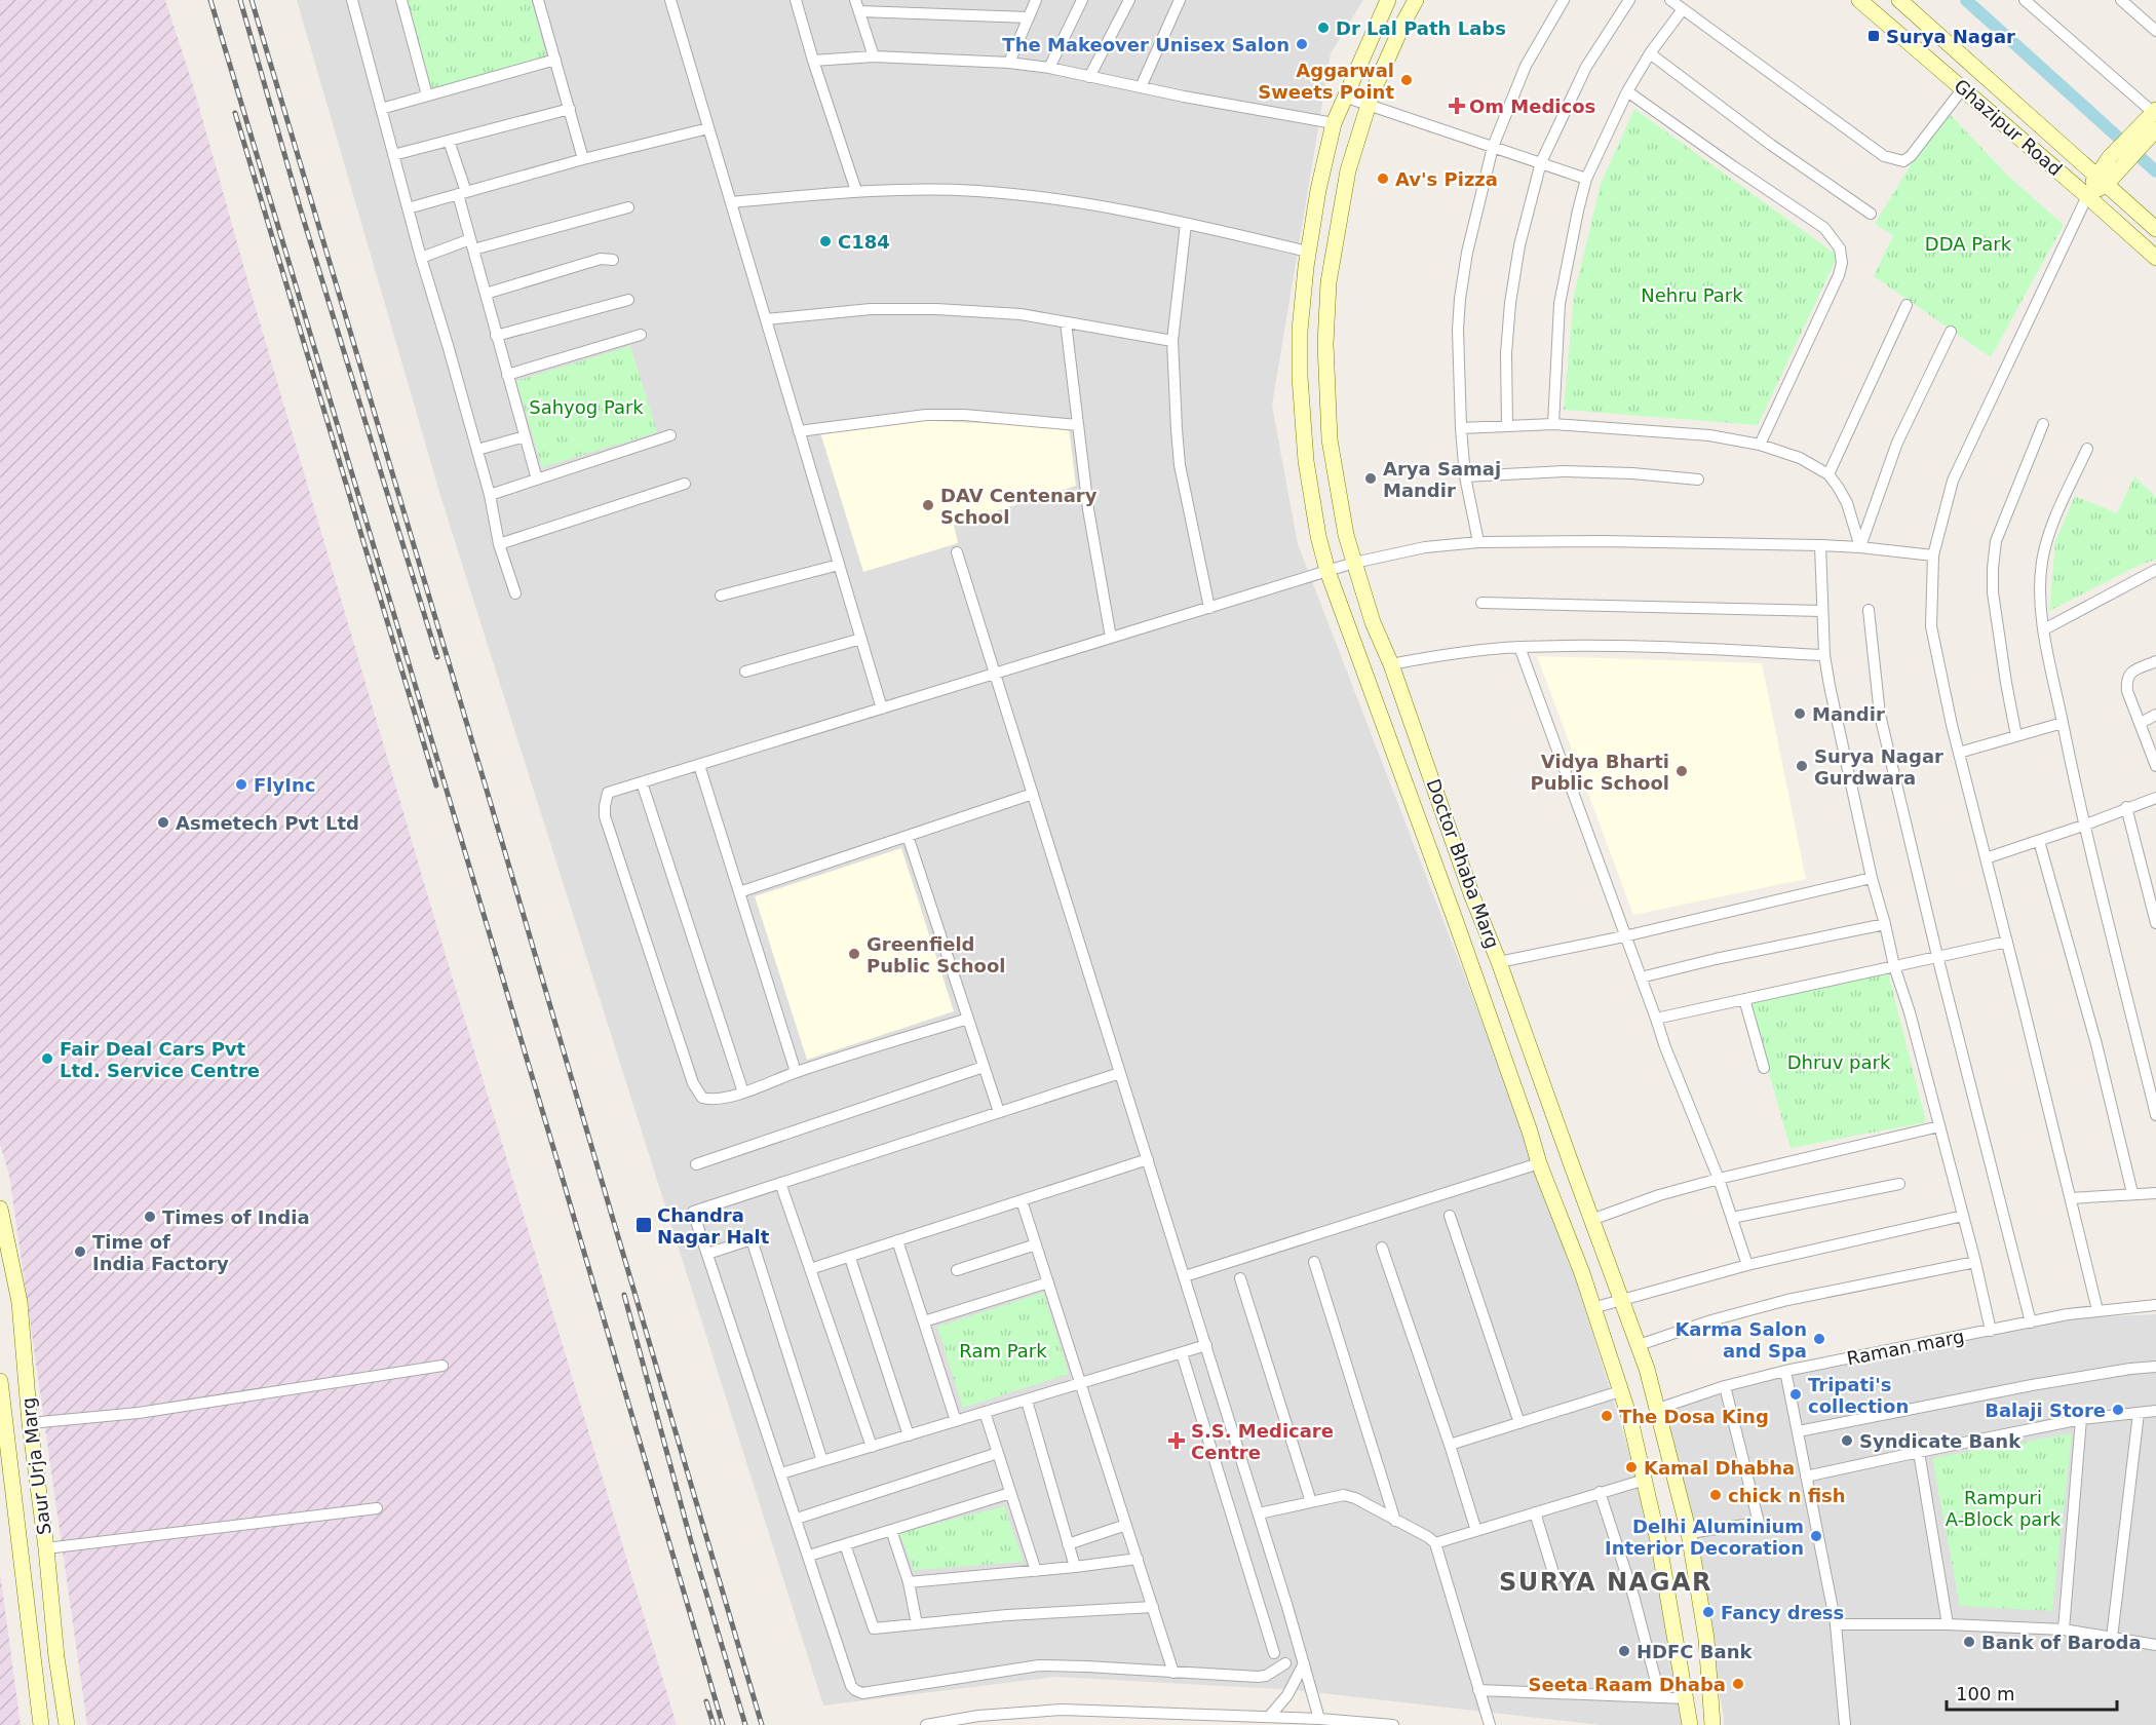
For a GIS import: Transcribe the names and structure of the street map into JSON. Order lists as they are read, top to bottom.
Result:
{
  "streets": {
    "street": [
      "Ghazipur Road",
      "Doctor Bhaba Marg",
      "Raman marg",
      "Saur Urja Marg"
    ]
  },
  "crossings": [
    ["Doctor Bhaba Marg", "Raman marg"]
  ],
  "districts": ["SURYA NAGAR"],
  "parks": [
    "DDA Park",
    "Nehru Park",
    "Sahyog Park",
    "Dhruv park",
    "Ram Park",
    "Rampuri A-Block park"
  ],
  "places": {
    "other": [
      "Dr Lal Path Labs",
      "The Makeover Unisex Salon",
      "Aggarwal Sweets Point",
      "Av's Pizza",
      "C184",
      "Arya Samaj Mandir",
      "DAV Centenary School",
      "Mandir",
      "Surya Nagar Gurdwara",
      "Vidya Bharti Public School",
      "FlyInc",
      "Asmetech Pvt Ltd",
      "Greenfield Public School",
      "Fair Deal Cars Pvt Ltd. Service Centre",
      "Times of India",
      "Time of India Factory",
      "Karma Salon and Spa",
      "Tripati's collection",
      "Balaji Store",
      "The Dosa King",
      "Syndicate Bank",
      "Kamal Dhabha",
      "chick n fish",
      "Delhi Aluminium Interior Decoration",
      "Fancy dress",
      "Bank of Baroda",
      "HDFC Bank",
      "Seeta Raam Dhaba"
    ],
    "transit": ["Surya Nagar", "Chandra Nagar Halt"],
    "health": ["Om Medicos", "S.S. Medicare Centre"]
  },
  "scale_bar": "100 m"
}
